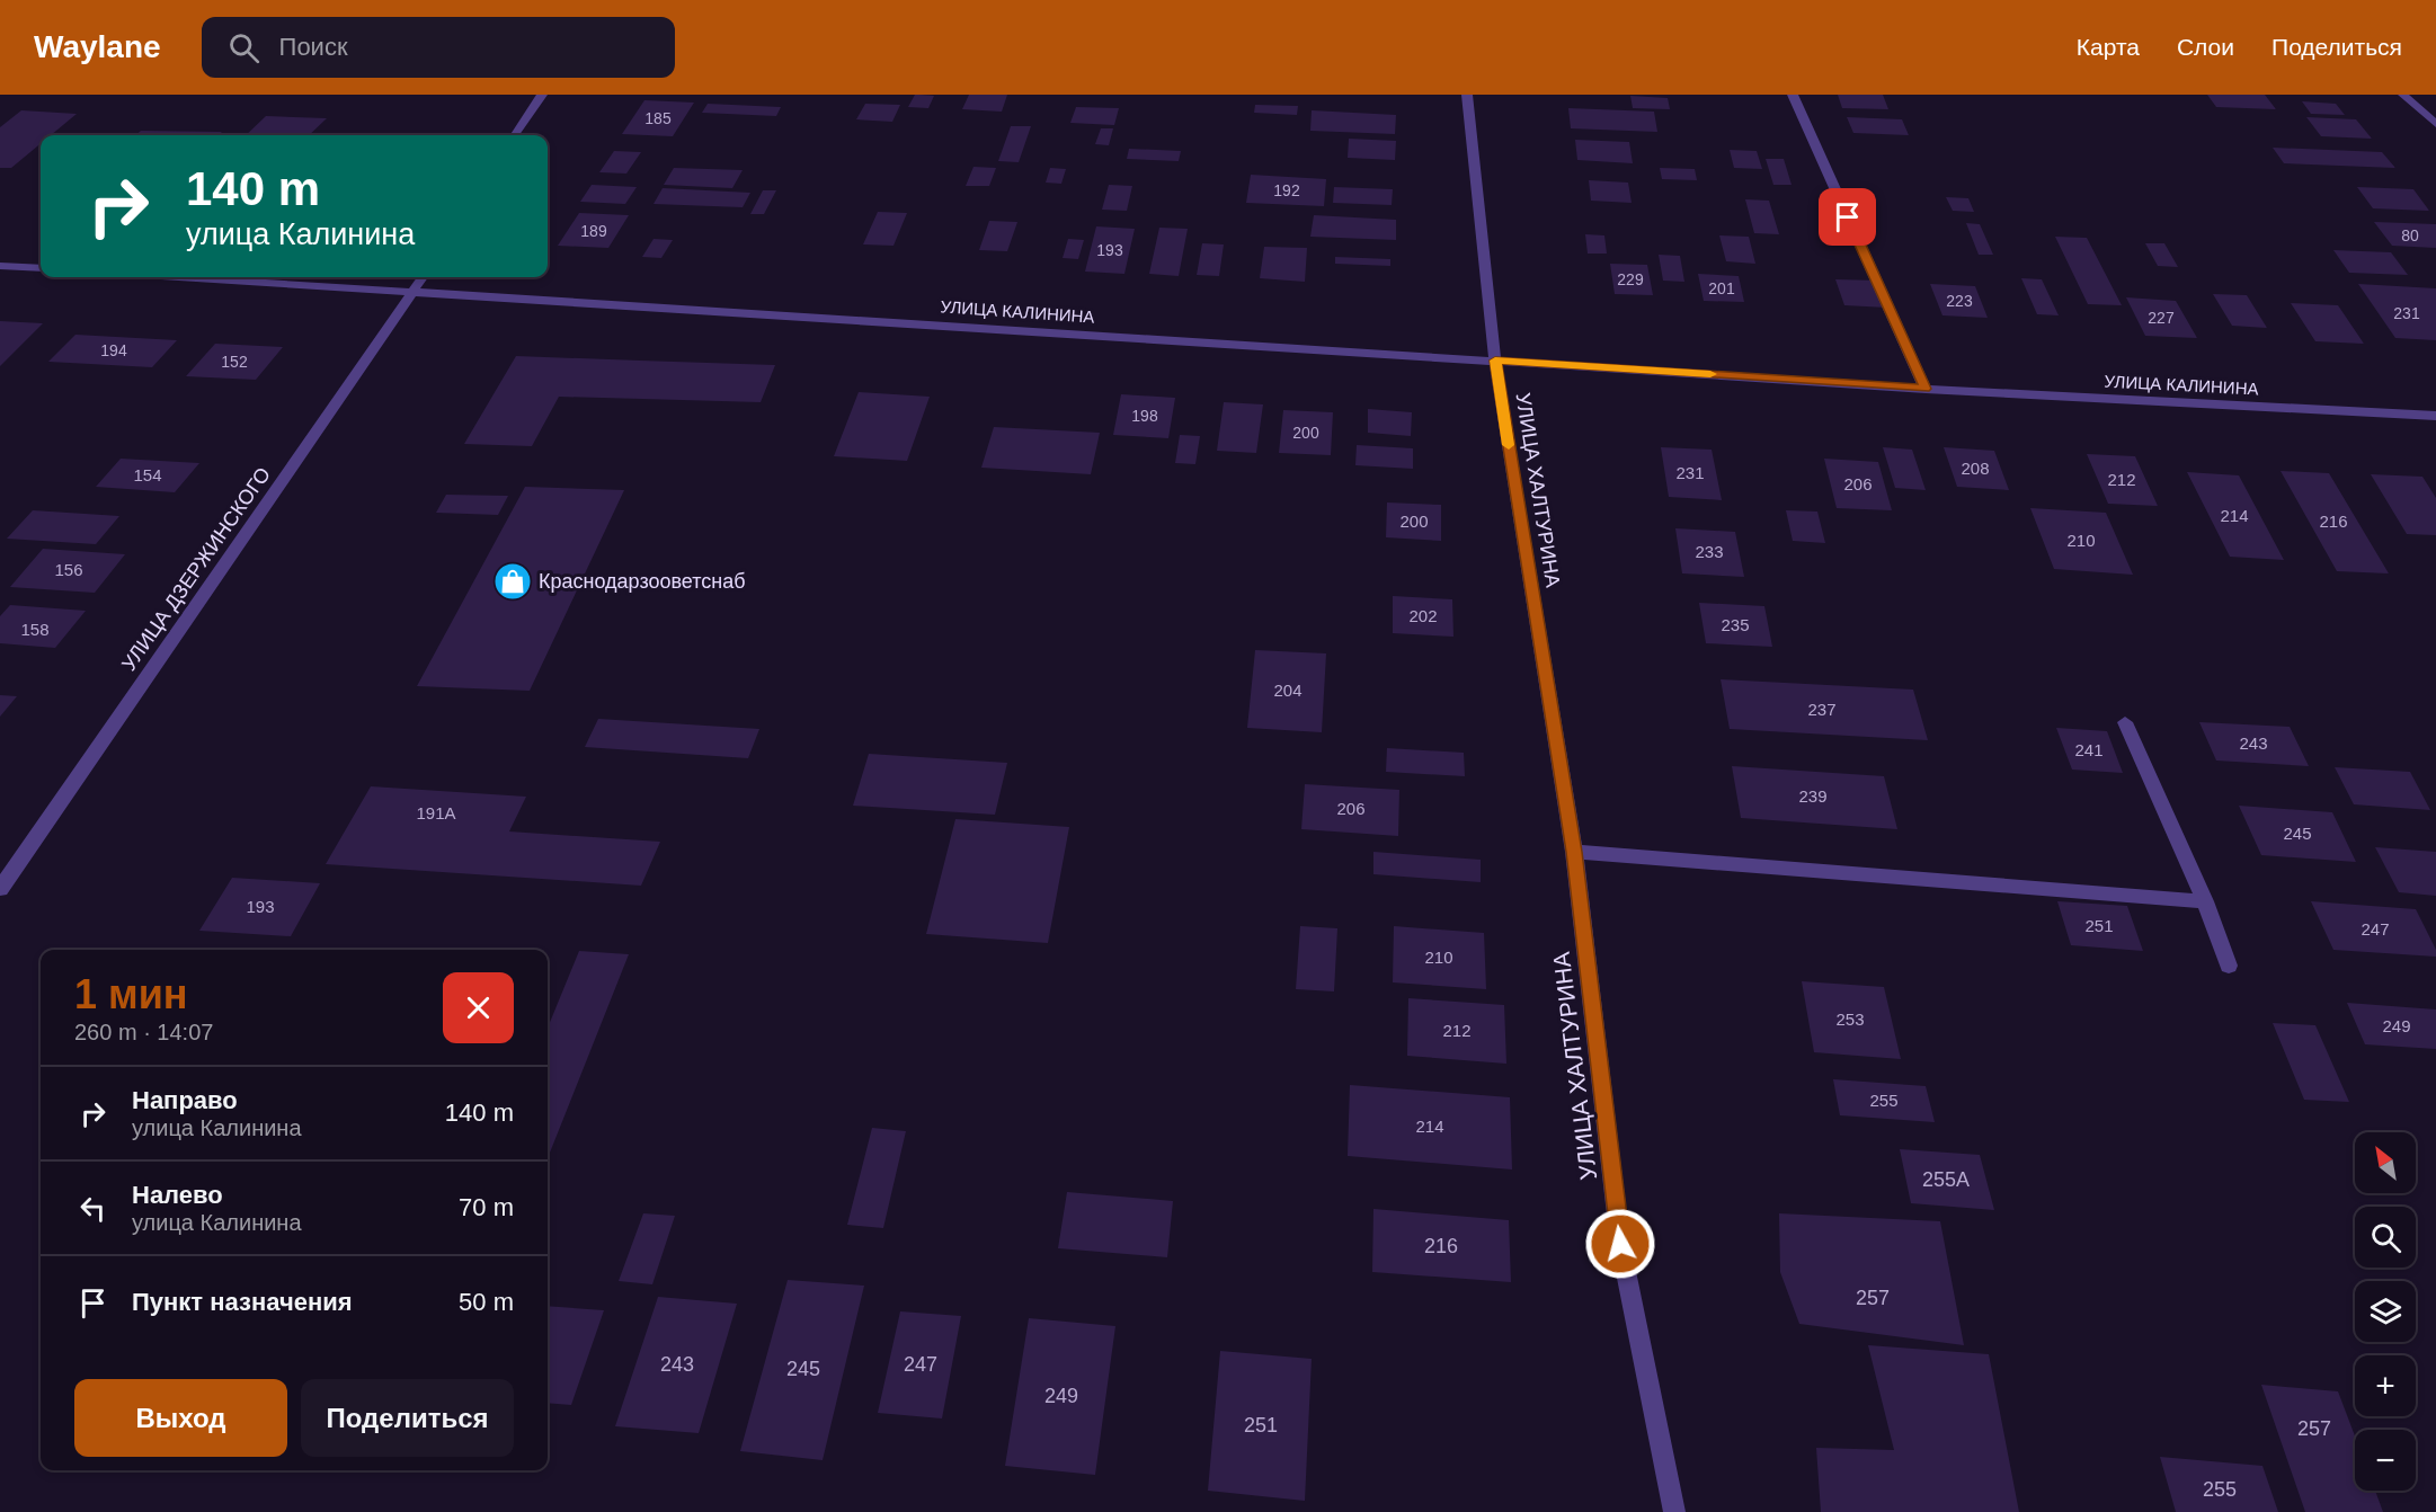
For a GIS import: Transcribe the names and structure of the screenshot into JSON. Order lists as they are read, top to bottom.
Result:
{
  "streets": {
    "street": ["УЛИЦА КАЛИНИНА", "УЛИЦА ХАЛТУРИНА", "УЛИЦА ДЗЕРЖИНСКОГО"]
  },
  "crossings": [
    ["УЛИЦА КАЛИНИНА", "УЛИЦА ХАЛТУРИНА"],
    ["УЛИЦА КАЛИНИНА", "УЛИЦА ДЗЕРЖИНСКОГО"]
  ],
  "places": {
    "shop": ["Краснодарзооветснаб"]
  },
  "house_numbers": [
    "185",
    "192",
    "189",
    "80",
    "193",
    "229",
    "201",
    "223",
    "231",
    "227",
    "194",
    "152",
    "198",
    "200",
    "208",
    "231",
    "154",
    "212",
    "206",
    "214",
    "200",
    "216",
    "210",
    "233",
    "156",
    "202",
    "235",
    "158",
    "204",
    "237",
    "243",
    "241",
    "239",
    "206",
    "191А",
    "245",
    "193",
    "251",
    "247",
    "210",
    "253",
    "249",
    "212",
    "255",
    "214",
    "255А",
    "216",
    "257",
    "243",
    "247",
    "245",
    "249",
    "251",
    "257",
    "255"
  ],
  "north": "top left",
  "page": {
    "header": "Waylane",
    "search": "Поиск",
    "nav": ["Карта", "Слои", "Поделиться"],
    "turn": ["140 m", "улица Калинина"],
    "heading": ["1 мин", "260 m · 14:07"],
    "list": [
      {
        "name": "Направо",
        "note": "улица Калинина",
        "value": "140 m"
      },
      {
        "name": "Налево",
        "note": "улица Калинина",
        "value": "70 m"
      },
      {
        "name": "Пункт назначения",
        "value": "50 m"
      }
    ],
    "map_buttons": ["+", "−"],
    "buttons": ["Выход", "Поделиться"]
  }
}
